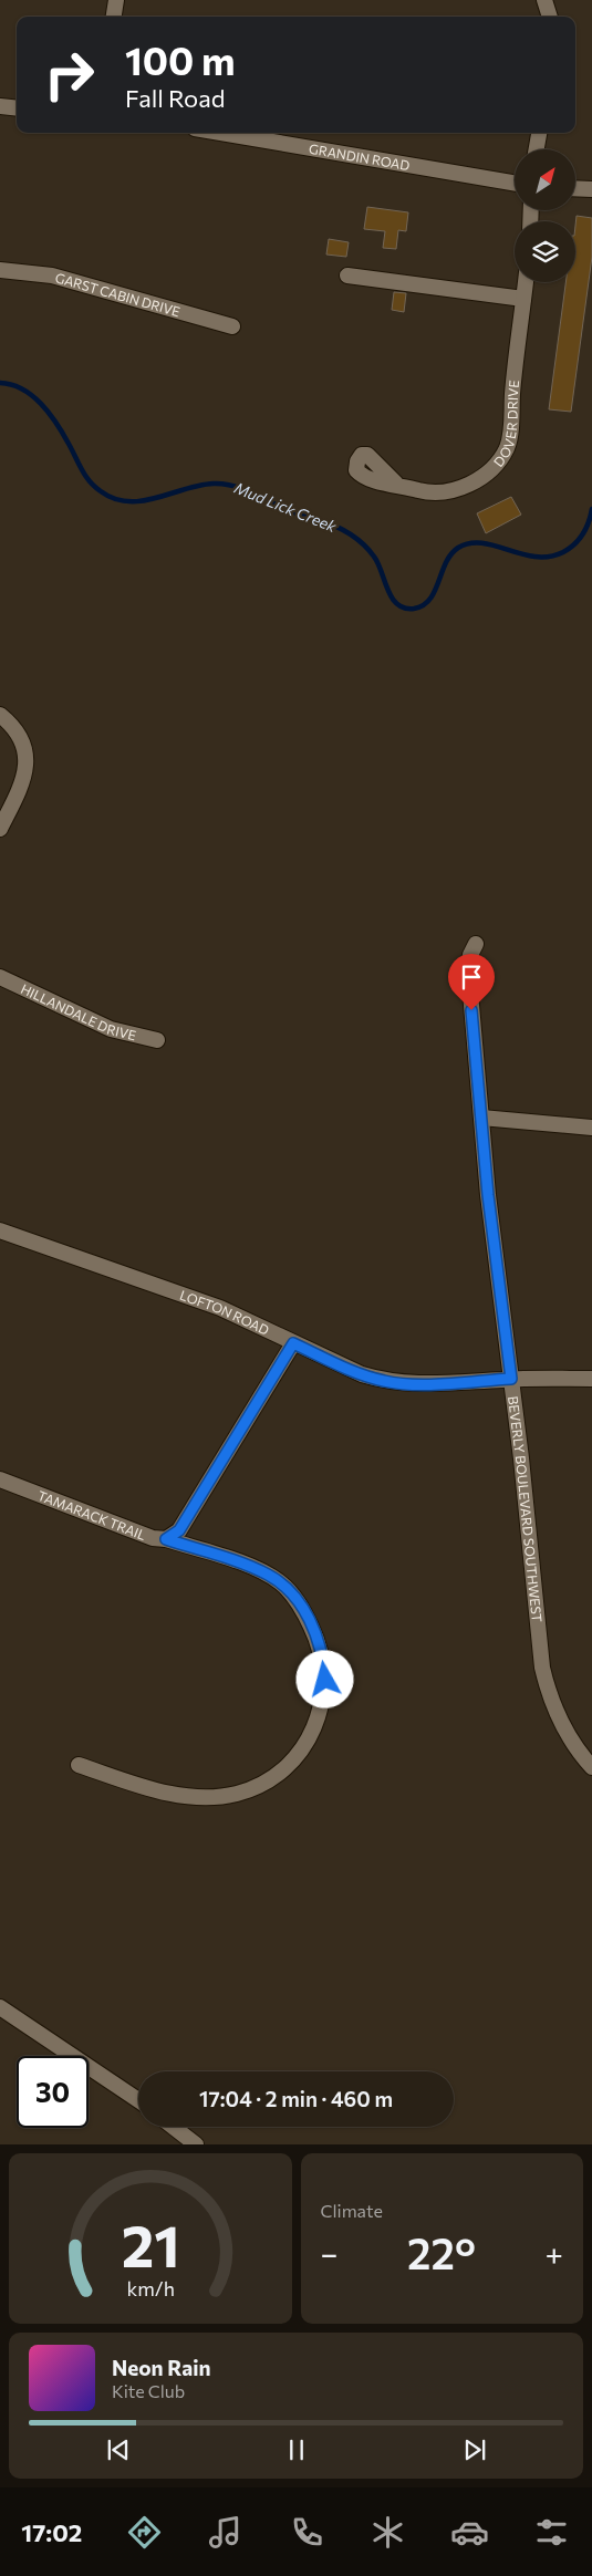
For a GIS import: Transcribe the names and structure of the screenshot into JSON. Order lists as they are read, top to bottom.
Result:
{
  "streets": {
    "street": [
      "GRANDIN ROAD",
      "GARST CABIN DRIVE",
      "DOVER DRIVE",
      "HILLANDALE DRIVE",
      "LOFTON ROAD",
      "BEVERLY BOULEVARD SOUTHWEST",
      "TAMARACK TRAIL"
    ]
  },
  "crossings": [
    ["LOFTON ROAD", "BEVERLY BOULEVARD SOUTHWEST"]
  ],
  "water": ["Mud Lick Creek"],
  "north": "top right",
  "page": {
    "turn": ["100 m", "Fall Road"],
    "limit": "30",
    "trip": "17:04 · 2 min · 460 m",
    "tile": "Climate",
    "heat": ["−", "22°", "+"],
    "song": ["Neon Rain", "Kite Club"],
    "tabs": "17:02",
    "gauge": ["21", "km/h"]
  }
}
